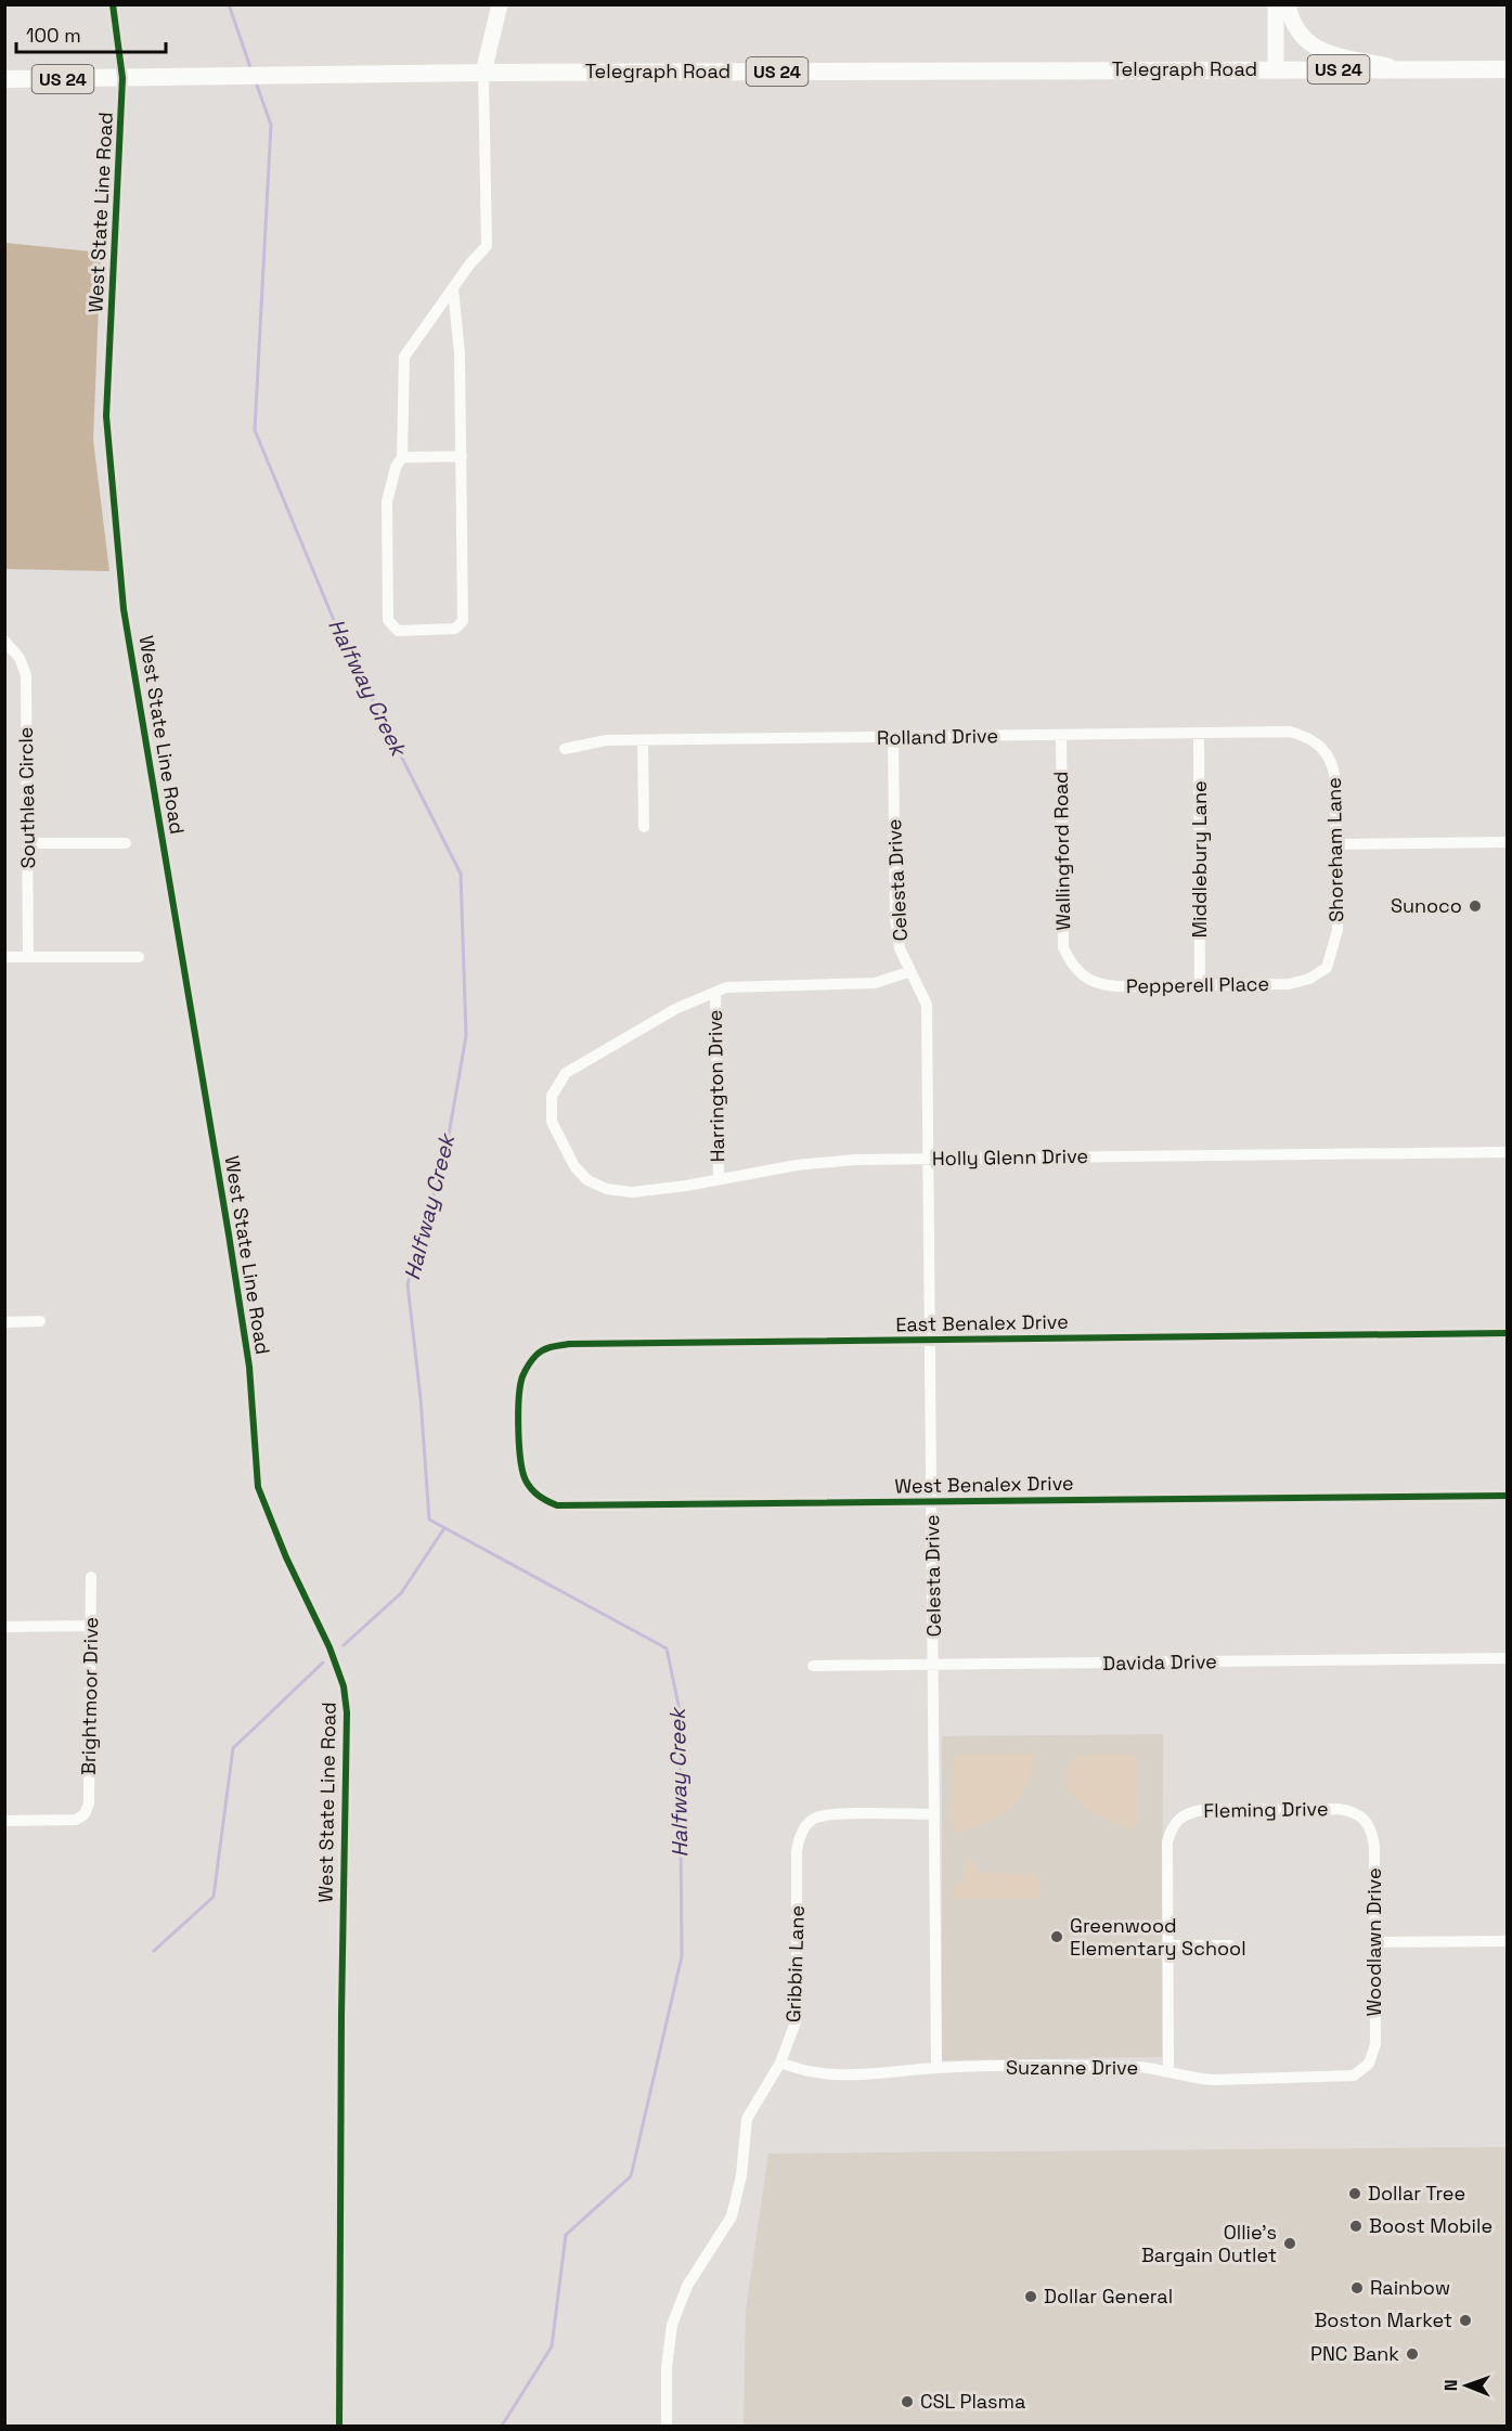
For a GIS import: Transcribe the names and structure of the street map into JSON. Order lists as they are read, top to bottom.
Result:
{
  "streets": {
    "main road": ["Telegraph Road", "US 24"],
    "street": [
      "West State Line Road",
      "Rolland Drive",
      "Southlea Circle",
      "Shoreham Lane",
      "Wallingford Road",
      "Middlebury Lane",
      "Celesta Drive",
      "Pepperell Place",
      "Harrington Drive",
      "Holly Glenn Drive",
      "East Benalex Drive",
      "West Benalex Drive",
      "Davida Drive",
      "Brightmoor Drive",
      "Fleming Drive",
      "Woodlawn Drive",
      "Gribbin Lane",
      "Suzanne Drive"
    ]
  },
  "crossings": [
    ["Telegraph Road", "West State Line Road"],
    ["Rolland Drive", "Shoreham Lane"],
    ["Rolland Drive", "Wallingford Road"],
    ["Rolland Drive", "Middlebury Lane"],
    ["Rolland Drive", "Celesta Drive"],
    ["Shoreham Lane", "Pepperell Place"],
    ["Wallingford Road", "Pepperell Place"],
    ["Middlebury Lane", "Pepperell Place"],
    ["Celesta Drive", "Holly Glenn Drive"],
    ["Celesta Drive", "East Benalex Drive"],
    ["Celesta Drive", "West Benalex Drive"],
    ["Celesta Drive", "Davida Drive"],
    ["Celesta Drive", "Gribbin Lane"],
    ["Celesta Drive", "Suzanne Drive"],
    ["Harrington Drive", "Holly Glenn Drive"],
    ["East Benalex Drive", "West Benalex Drive"],
    ["Fleming Drive", "Woodlawn Drive"],
    ["Woodlawn Drive", "Suzanne Drive"],
    ["Gribbin Lane", "Suzanne Drive"]
  ],
  "water": ["Halfway Creek"],
  "places": [
    "Sunoco",
    "Greenwood Elementary School",
    "Dollar Tree",
    "Boost Mobile",
    "Ollie's Bargain Outlet",
    "Rainbow",
    "Dollar General",
    "Boston Market",
    "PNC Bank",
    "CSL Plasma"
  ],
  "scale_bar": "100 m",
  "north": "left"
}
